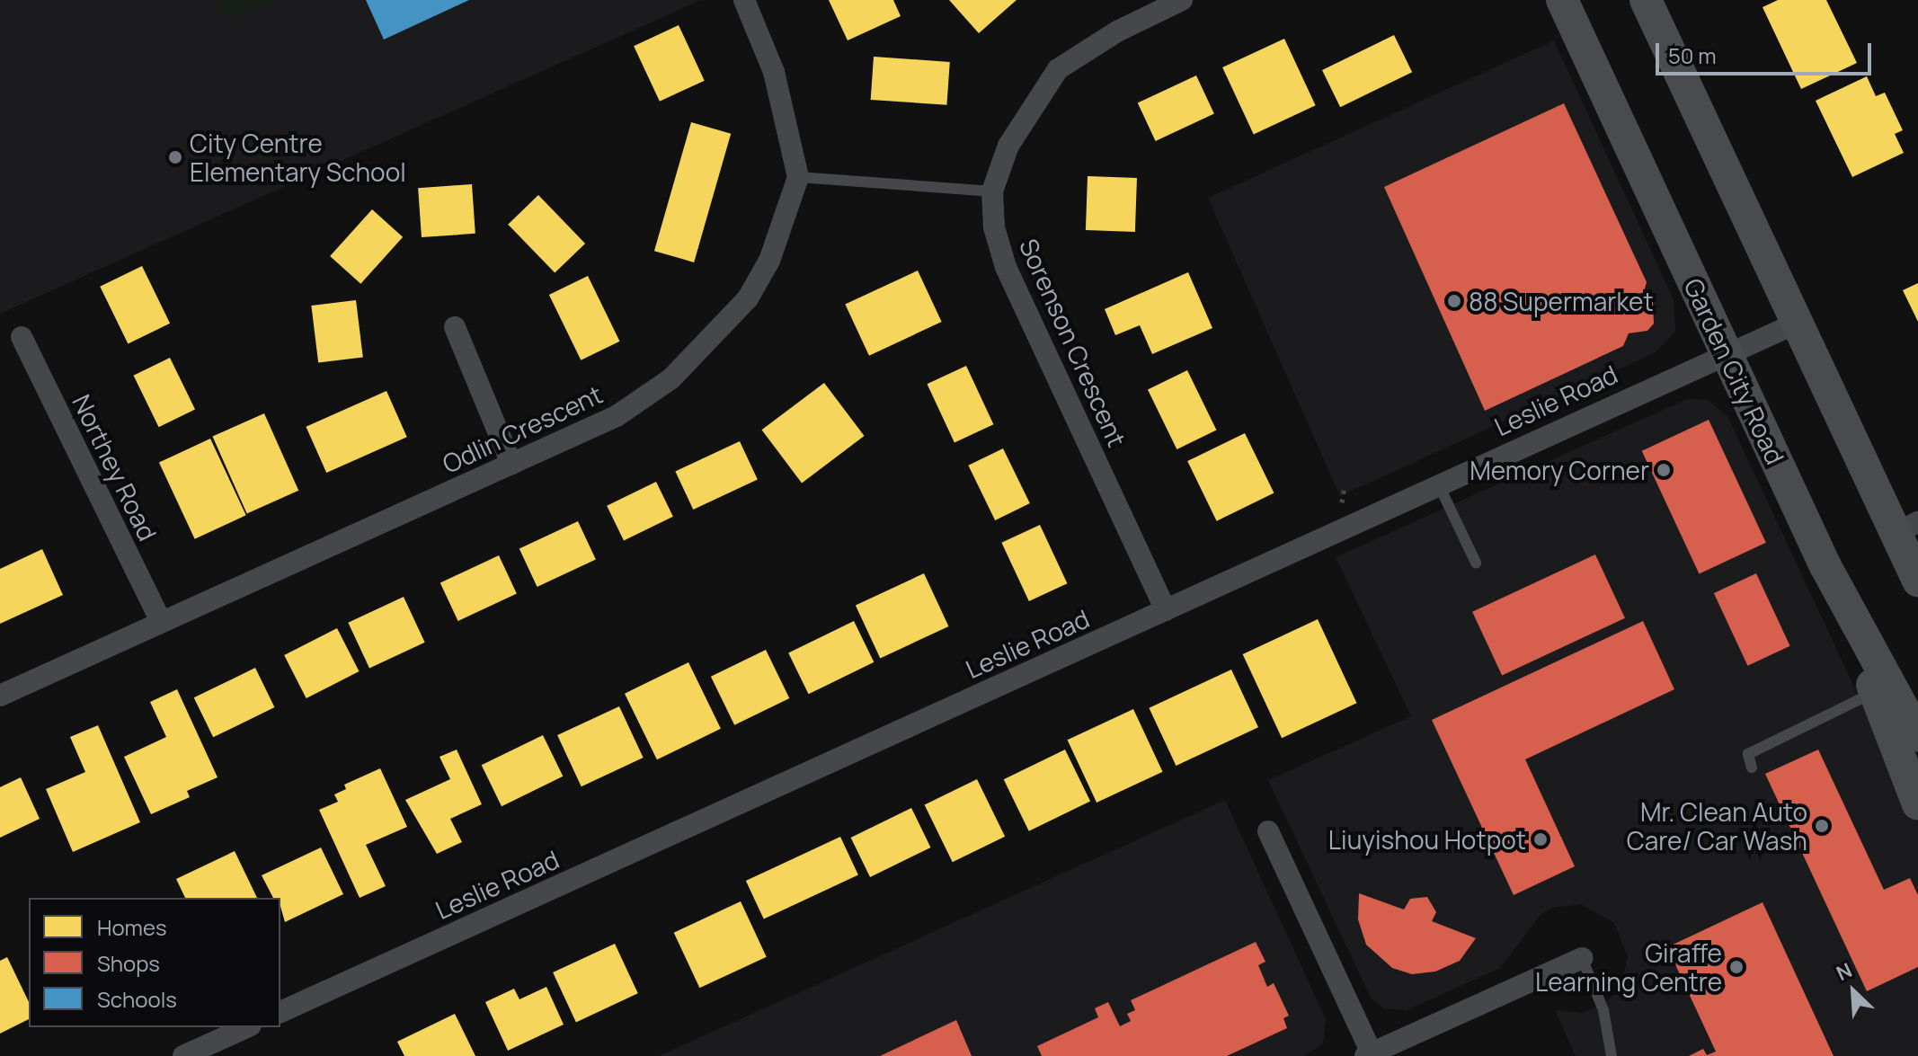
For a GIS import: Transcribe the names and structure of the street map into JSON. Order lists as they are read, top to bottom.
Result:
{
  "streets": {
    "main road": ["Garden City Road"],
    "street": [
      "Sorenson Crescent",
      "Leslie Road",
      "Odlin Crescent",
      "Northey Road"
    ]
  },
  "crossings": [
    ["Sorenson Crescent", "Leslie Road"],
    ["Garden City Road", "Leslie Road"],
    ["Odlin Crescent", "Northey Road"]
  ],
  "places": [
    "City Centre Elementary School",
    "88 Supermarket",
    "Memory Corner",
    "Mr. Clean Auto Care/ Car Wash",
    "Liuyishou Hotpot",
    "Giraffe Learning Centre"
  ],
  "legend": ["Homes", "Shops", "Schools"],
  "scale_bar": "50 m",
  "north": "top left"
}
